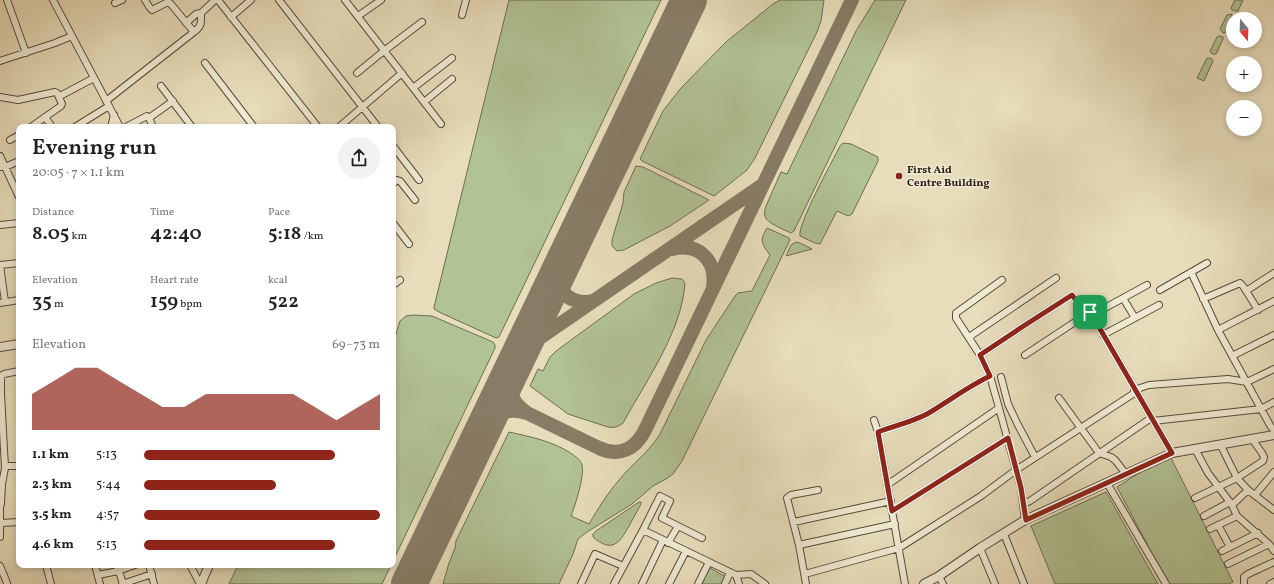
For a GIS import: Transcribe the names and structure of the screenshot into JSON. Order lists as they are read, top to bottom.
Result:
{
  "places": ["First Aid Centre Building"],
  "north": "bottom",
  "page": {
    "map_buttons": ["+", "−"],
    "heading": ["Evening run", "20:05 · 7 × 1.1 km"],
    "stats": [
      ["Distance", "8.05 km"],
      ["Time", "42:40"],
      ["Pace", "5:18 /km"],
      ["Elevation", "35 m"],
      ["Heart rate", "159 bpm"],
      ["kcal", "522"]
    ],
    "chart": ["Elevation", "69–73 m"],
    "list": [
      {
        "name": "1.1 km",
        "note": "5:13"
      },
      {
        "name": "2.3 km",
        "note": "5:44"
      },
      {
        "name": "3.5 km",
        "note": "4:57"
      },
      {
        "name": "4.6 km",
        "note": "5:13"
      }
    ]
  }
}
